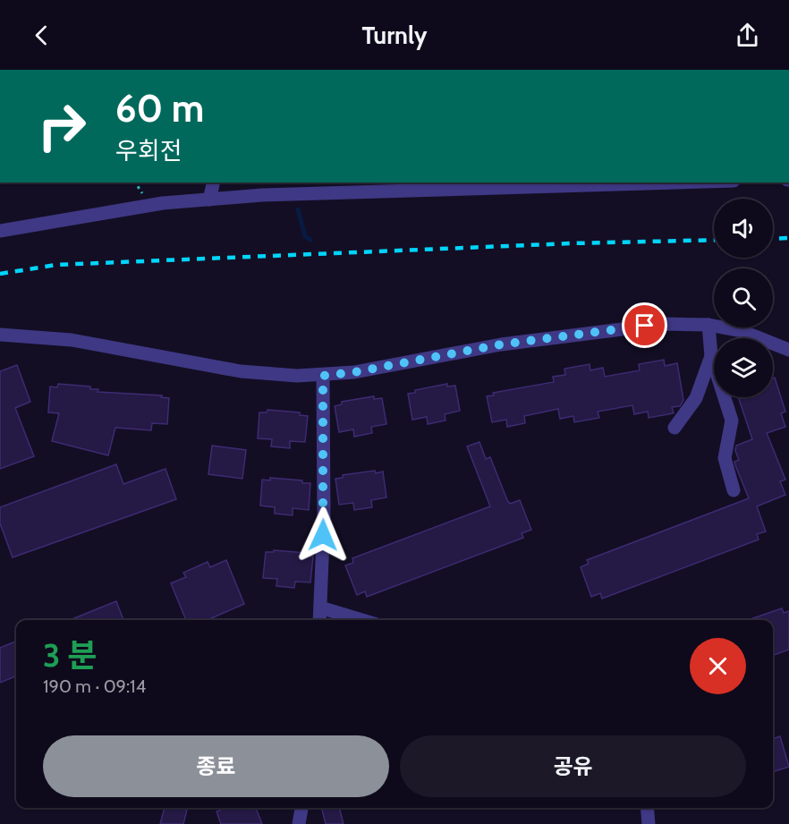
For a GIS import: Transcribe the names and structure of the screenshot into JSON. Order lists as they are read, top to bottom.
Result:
{
  "page": {
    "header": "Turnly",
    "turn": ["60 m", "우회전"],
    "heading": ["3 분", "190 m · 09:14"],
    "buttons": ["종료", "공유"]
  }
}
